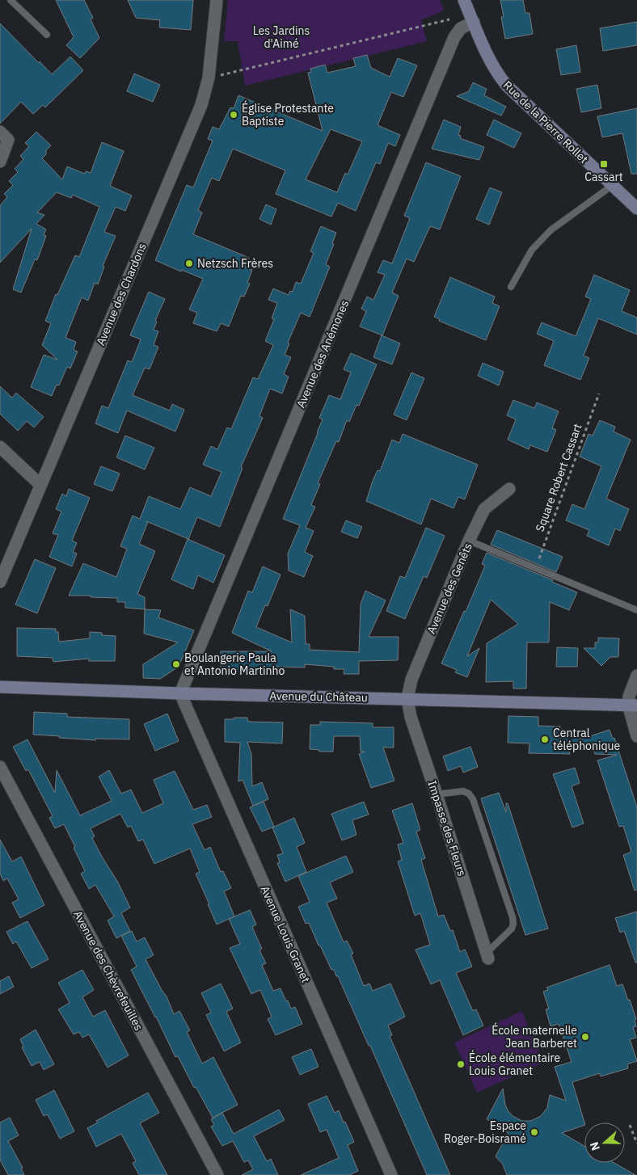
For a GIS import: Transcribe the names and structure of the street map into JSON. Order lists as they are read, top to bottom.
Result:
{
  "streets": {
    "street": [
      "Rue de la Pierre Rollet",
      "Avenue des Chardons",
      "Avenue des Anémones",
      "Avenue des Genêts",
      "Avenue du Château",
      "Impasse des Fleurs",
      "Avenue Louis Granet",
      "Avenue des Chèvrefeuilles"
    ],
    "path": ["Square Robert Cassart"]
  },
  "crossings": [
    ["Avenue des Anémones", "Avenue du Château"],
    ["Avenue des Anémones", "Avenue Louis Granet"],
    ["Avenue des Genêts", "Avenue du Château"],
    ["Avenue des Genêts", "Impasse des Fleurs"],
    ["Avenue du Château", "Impasse des Fleurs"],
    ["Avenue du Château", "Avenue Louis Granet"]
  ],
  "parks": ["Les Jardins d'Aimé"],
  "places": {
    "other": [
      "Église Protestante Baptiste",
      "Netzsch Frères",
      "Boulangerie Paula et Antonio Martinho",
      "Central téléphonique",
      "École maternelle Jean Barberet",
      "École élémentaire Louis Granet",
      "Espace Roger-Boisramé"
    ],
    "transit": ["Cassart"]
  },
  "north": "left"
}
